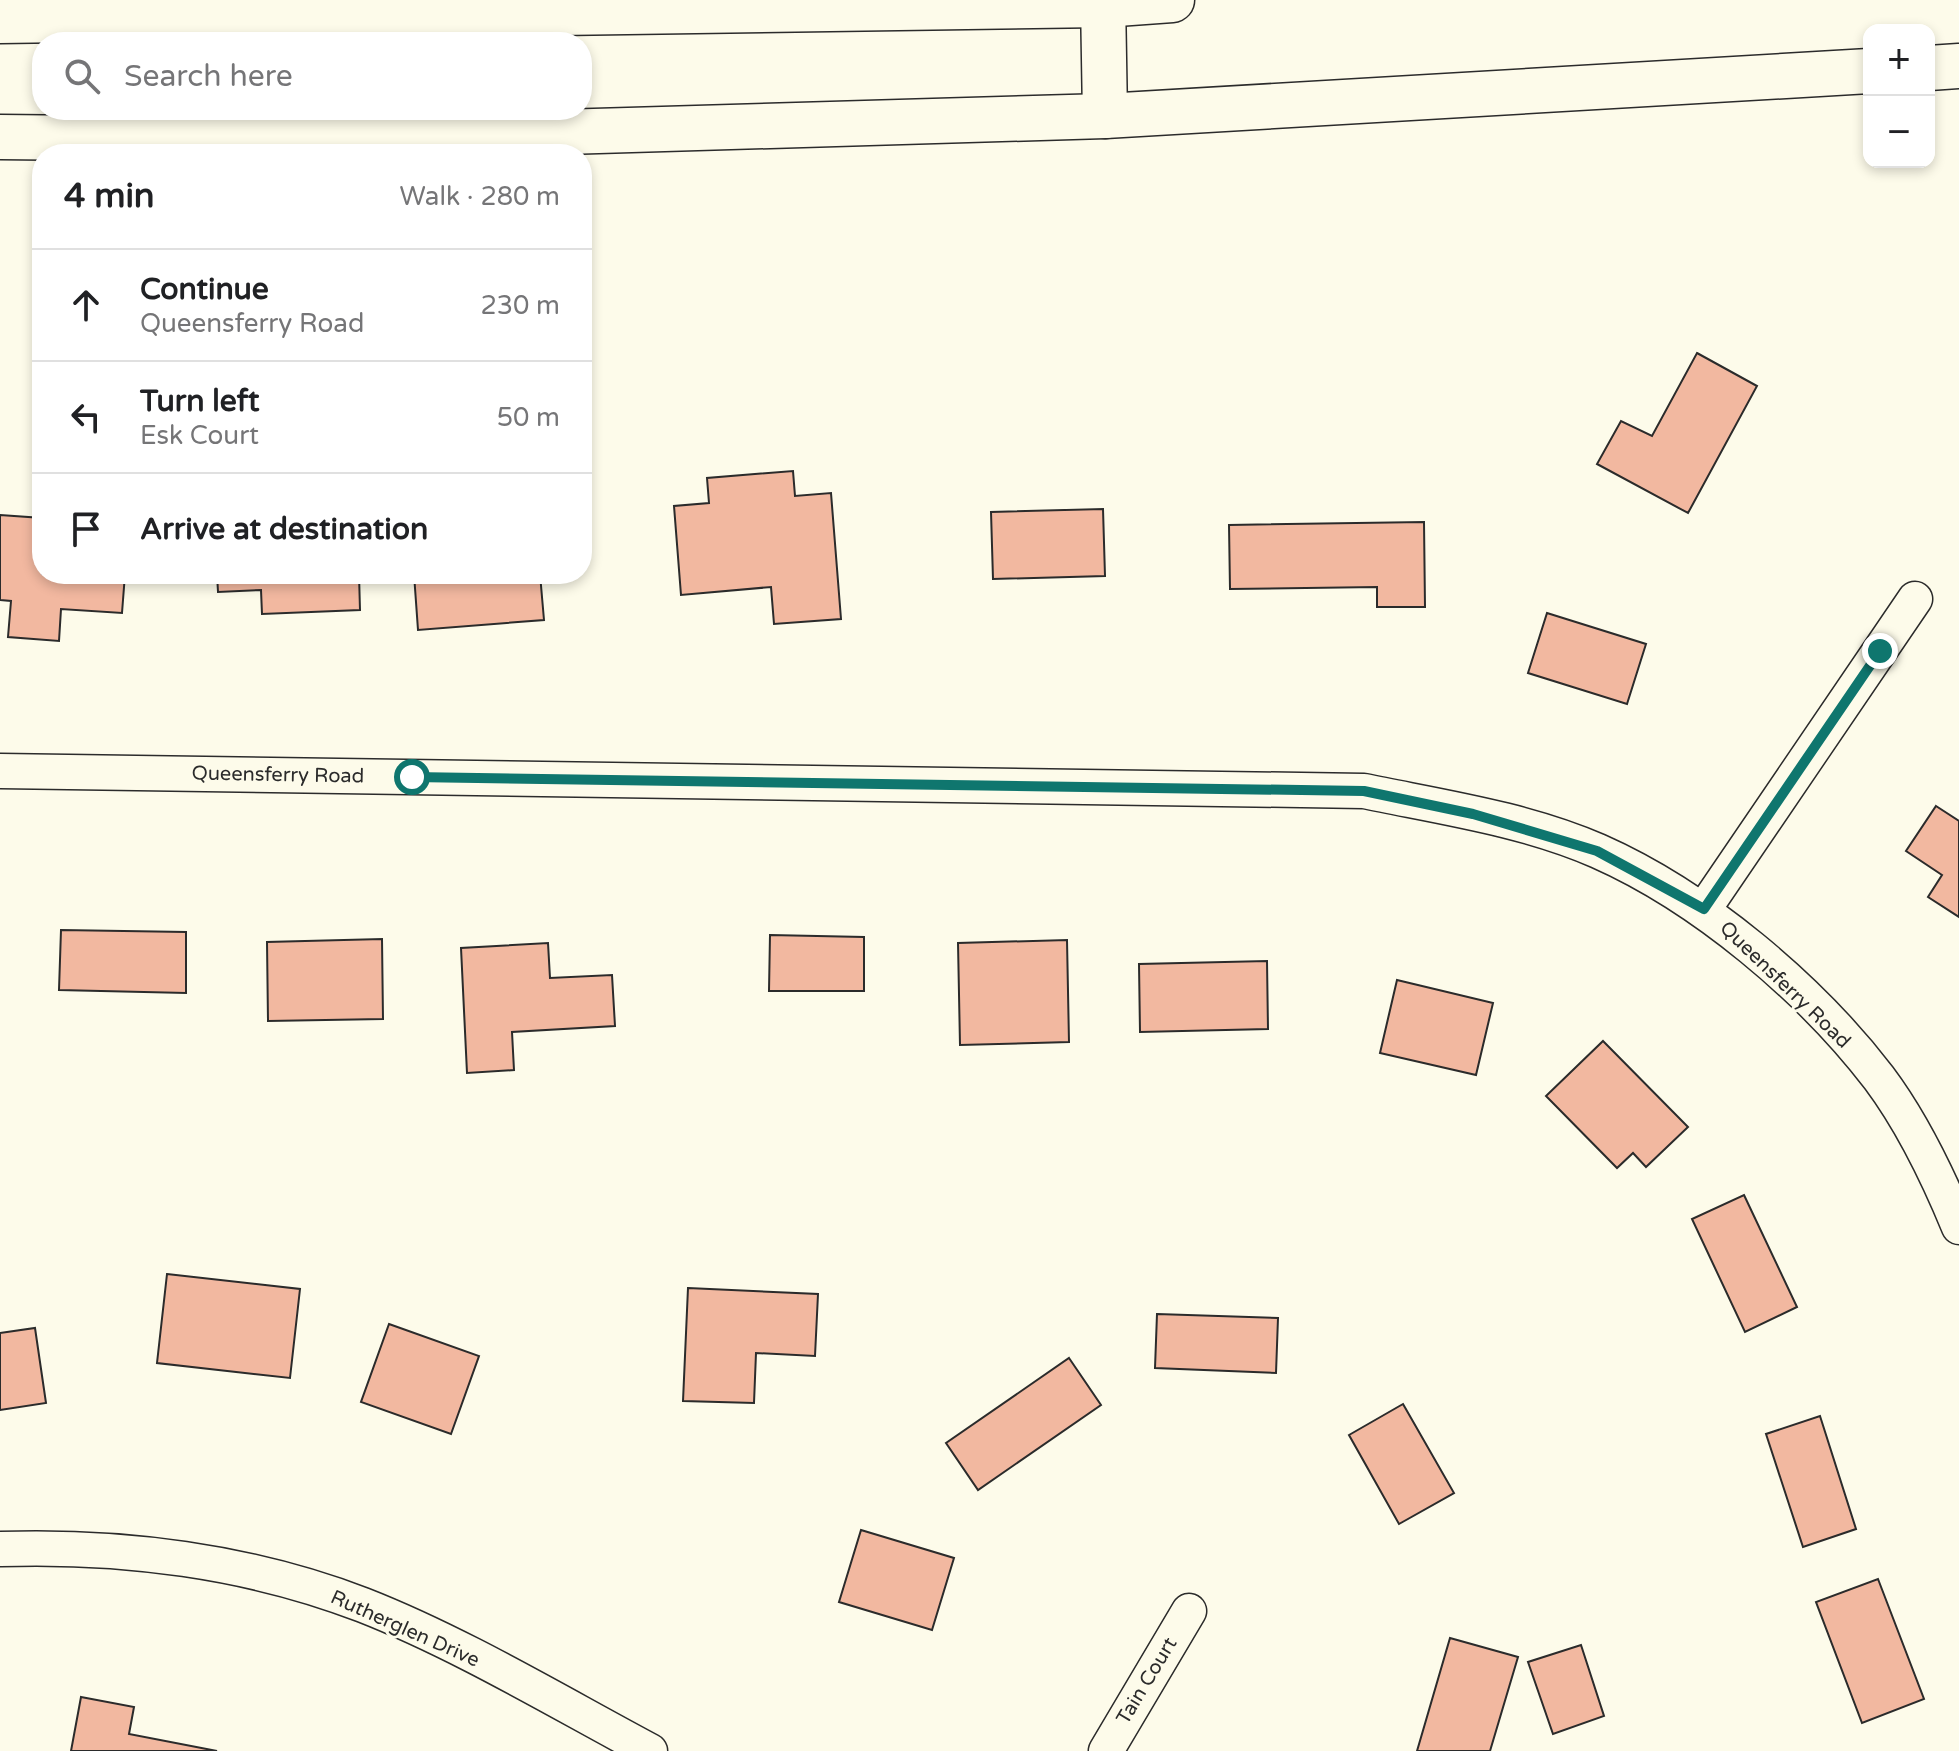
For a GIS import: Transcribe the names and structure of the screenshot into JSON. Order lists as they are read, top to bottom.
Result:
{
  "streets": {
    "street": ["Queensferry Road", "Rutherglen Drive", "Tain Court"]
  },
  "page": {
    "map_buttons": ["+", "−"],
    "search": "Search here",
    "heading": ["4 min", "Walk · 280 m"],
    "list": [
      ["Continue", "Queensferry Road", "230 m"],
      ["Turn left", "Esk Court", "50 m"],
      "Arrive at destination"
    ]
  }
}
